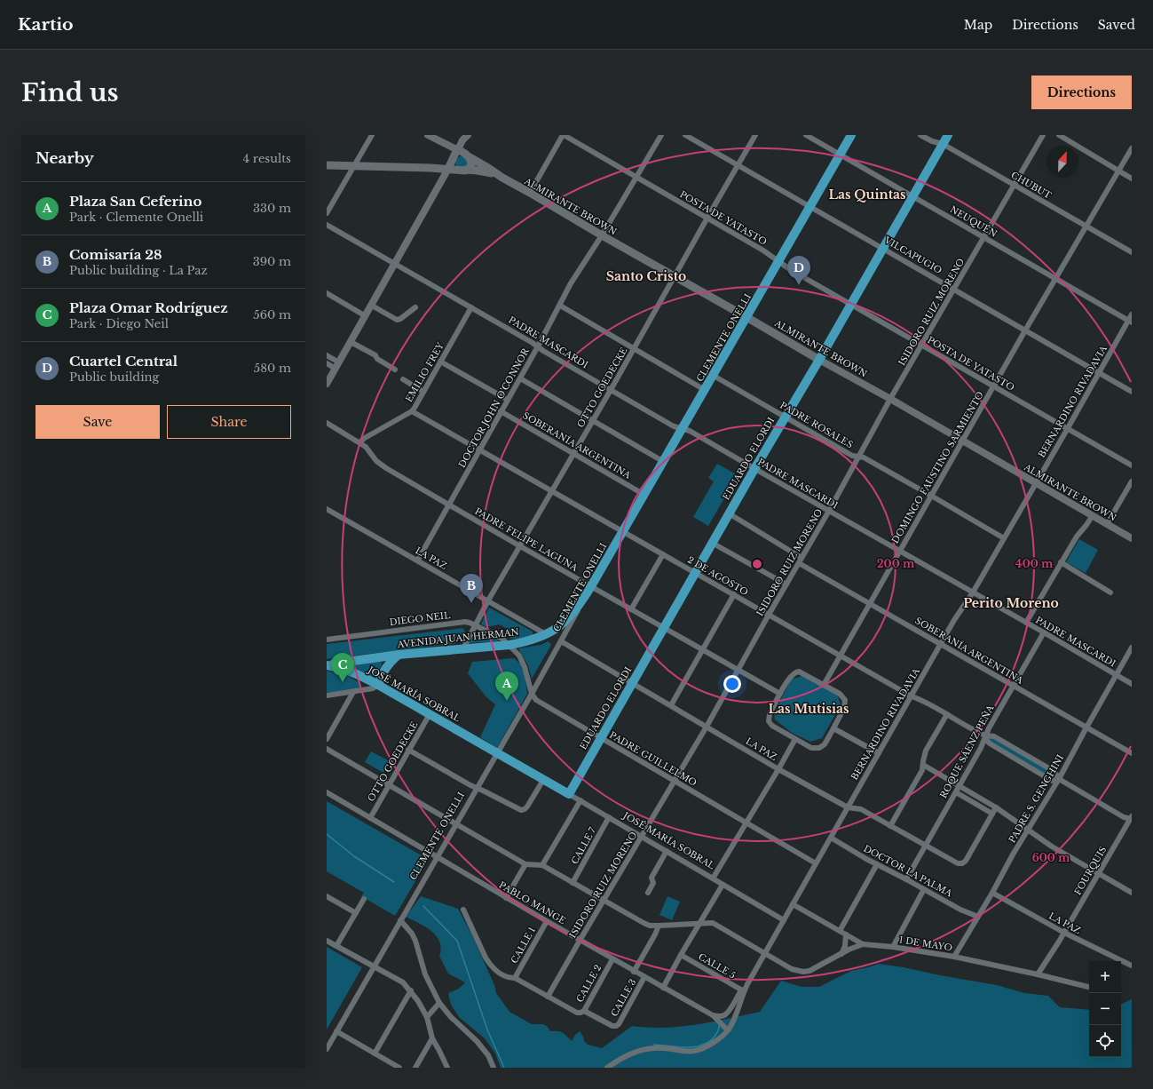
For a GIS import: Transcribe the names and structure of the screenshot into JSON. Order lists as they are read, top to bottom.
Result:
{
  "streets": {
    "main road": [
      "ALMIRANTE BROWN",
      "CLEMENTE ONELLI",
      "EDUARDO ELORDI",
      "AVENIDA JUAN HERMAN",
      "JOSÉ MARÍA SOBRAL"
    ],
    "street": [
      "CHUBUT",
      "POSTA DE YATASTO",
      "NEUQUÉN",
      "VILCAPUGIO",
      "ISIDORO RUIZ MORENO",
      "PADRE MASCARDI",
      "EMILIO FREY",
      "OTTO GOEDECKE",
      "BERNARDINO RIVADAVIA",
      "DOCTOR JOHN O'CONNOR",
      "PADRE ROSALES",
      "SOBERANÍA ARGENTINA",
      "DOMINGO FAUSTINO SARMIENTO",
      "PADRE FELIPE LAGUNA",
      "LA PAZ",
      "2 DE AGOSTO",
      "DIEGO NEIL",
      "ROQUE SÁENZ PEÑA",
      "PADRE GUILLELMO",
      "PADRE S. GENGHINI",
      "CALLE 7",
      "DOCTOR LA PALMA",
      "FOURQUIS",
      "PABLO MANGE",
      "1 DE MAYO",
      "CALLE 1",
      "CALLE 5",
      "CALLE 2",
      "CALLE 3"
    ]
  },
  "crossings": [
    ["CHUBUT", "ISIDORO RUIZ MORENO"],
    ["CHUBUT", "EDUARDO ELORDI"],
    ["CHUBUT", "DOMINGO FAUSTINO SARMIENTO"],
    ["ALMIRANTE BROWN", "ISIDORO RUIZ MORENO"],
    ["ALMIRANTE BROWN", "CLEMENTE ONELLI"],
    ["ALMIRANTE BROWN", "OTTO GOEDECKE"],
    ["ALMIRANTE BROWN", "BERNARDINO RIVADAVIA"],
    ["ALMIRANTE BROWN", "DOCTOR JOHN O'CONNOR"],
    ["ALMIRANTE BROWN", "EDUARDO ELORDI"],
    ["ALMIRANTE BROWN", "DOMINGO FAUSTINO SARMIENTO"],
    ["POSTA DE YATASTO", "ISIDORO RUIZ MORENO"],
    ["POSTA DE YATASTO", "CLEMENTE ONELLI"],
    ["POSTA DE YATASTO", "OTTO GOEDECKE"],
    ["POSTA DE YATASTO", "BERNARDINO RIVADAVIA"],
    ["POSTA DE YATASTO", "DOCTOR JOHN O'CONNOR"],
    ["POSTA DE YATASTO", "EDUARDO ELORDI"],
    ["POSTA DE YATASTO", "DOMINGO FAUSTINO SARMIENTO"],
    ["NEUQUÉN", "ISIDORO RUIZ MORENO"],
    ["NEUQUÉN", "CLEMENTE ONELLI"],
    ["NEUQUÉN", "BERNARDINO RIVADAVIA"],
    ["NEUQUÉN", "EDUARDO ELORDI"],
    ["NEUQUÉN", "DOMINGO FAUSTINO SARMIENTO"],
    ["VILCAPUGIO", "ISIDORO RUIZ MORENO"],
    ["VILCAPUGIO", "CLEMENTE ONELLI"],
    ["VILCAPUGIO", "OTTO GOEDECKE"],
    ["VILCAPUGIO", "BERNARDINO RIVADAVIA"],
    ["VILCAPUGIO", "EDUARDO ELORDI"],
    ["VILCAPUGIO", "DOMINGO FAUSTINO SARMIENTO"],
    ["ISIDORO RUIZ MORENO", "PADRE MASCARDI"],
    ["ISIDORO RUIZ MORENO", "PADRE ROSALES"],
    ["ISIDORO RUIZ MORENO", "SOBERANÍA ARGENTINA"],
    ["ISIDORO RUIZ MORENO", "PADRE FELIPE LAGUNA"],
    ["ISIDORO RUIZ MORENO", "LA PAZ"],
    ["ISIDORO RUIZ MORENO", "2 DE AGOSTO"],
    ["ISIDORO RUIZ MORENO", "JOSÉ MARÍA SOBRAL"],
    ["ISIDORO RUIZ MORENO", "PADRE GUILLELMO"],
    ["ISIDORO RUIZ MORENO", "PABLO MANGE"],
    ["ISIDORO RUIZ MORENO", "1 DE MAYO"],
    ["ISIDORO RUIZ MORENO", "CALLE 2"],
    ["CLEMENTE ONELLI", "PADRE MASCARDI"],
    ["CLEMENTE ONELLI", "PADRE ROSALES"],
    ["CLEMENTE ONELLI", "SOBERANÍA ARGENTINA"],
    ["CLEMENTE ONELLI", "PADRE FELIPE LAGUNA"],
    ["CLEMENTE ONELLI", "LA PAZ"],
    ["CLEMENTE ONELLI", "2 DE AGOSTO"],
    ["CLEMENTE ONELLI", "AVENIDA JUAN HERMAN"],
    ["CLEMENTE ONELLI", "JOSÉ MARÍA SOBRAL"],
    ["CLEMENTE ONELLI", "PADRE GUILLELMO"],
    ["CLEMENTE ONELLI", "PABLO MANGE"],
    ["PADRE MASCARDI", "EMILIO FREY"],
    ["PADRE MASCARDI", "OTTO GOEDECKE"],
    ["PADRE MASCARDI", "BERNARDINO RIVADAVIA"],
    ["PADRE MASCARDI", "DOCTOR JOHN O'CONNOR"],
    ["PADRE MASCARDI", "EDUARDO ELORDI"],
    ["PADRE MASCARDI", "DOMINGO FAUSTINO SARMIENTO"],
    ["PADRE MASCARDI", "ROQUE SÁENZ PEÑA"],
    ["PADRE MASCARDI", "PADRE S. GENGHINI"],
    ["EMILIO FREY", "PADRE FELIPE LAGUNA"],
    ["EMILIO FREY", "2 DE AGOSTO"],
    ["OTTO GOEDECKE", "SOBERANÍA ARGENTINA"],
    ["OTTO GOEDECKE", "PADRE FELIPE LAGUNA"],
    ["OTTO GOEDECKE", "LA PAZ"],
    ["OTTO GOEDECKE", "2 DE AGOSTO"],
    ["OTTO GOEDECKE", "DIEGO NEIL"],
    ["OTTO GOEDECKE", "AVENIDA JUAN HERMAN"],
    ["OTTO GOEDECKE", "JOSÉ MARÍA SOBRAL"],
    ["OTTO GOEDECKE", "PABLO MANGE"],
    ["BERNARDINO RIVADAVIA", "PADRE ROSALES"],
    ["BERNARDINO RIVADAVIA", "SOBERANÍA ARGENTINA"],
    ["BERNARDINO RIVADAVIA", "LA PAZ"],
    ["BERNARDINO RIVADAVIA", "2 DE AGOSTO"],
    ["BERNARDINO RIVADAVIA", "JOSÉ MARÍA SOBRAL"],
    ["BERNARDINO RIVADAVIA", "PADRE GUILLELMO"],
    ["BERNARDINO RIVADAVIA", "DOCTOR LA PALMA"],
    ["BERNARDINO RIVADAVIA", "PABLO MANGE"],
    ["BERNARDINO RIVADAVIA", "1 DE MAYO"],
    ["BERNARDINO RIVADAVIA", "CALLE 5"],
    ["DOCTOR JOHN O'CONNOR", "SOBERANÍA ARGENTINA"],
    ["DOCTOR JOHN O'CONNOR", "PADRE FELIPE LAGUNA"],
    ["DOCTOR JOHN O'CONNOR", "LA PAZ"],
    ["DOCTOR JOHN O'CONNOR", "2 DE AGOSTO"],
    ["PADRE ROSALES", "EDUARDO ELORDI"],
    ["PADRE ROSALES", "DOMINGO FAUSTINO SARMIENTO"],
    ["SOBERANÍA ARGENTINA", "DOMINGO FAUSTINO SARMIENTO"],
    ["SOBERANÍA ARGENTINA", "ROQUE SÁENZ PEÑA"],
    ["SOBERANÍA ARGENTINA", "PADRE S. GENGHINI"],
    ["EDUARDO ELORDI", "PADRE FELIPE LAGUNA"],
    ["EDUARDO ELORDI", "LA PAZ"],
    ["EDUARDO ELORDI", "2 DE AGOSTO"],
    ["EDUARDO ELORDI", "JOSÉ MARÍA SOBRAL"],
    ["EDUARDO ELORDI", "PADRE GUILLELMO"],
    ["DOMINGO FAUSTINO SARMIENTO", "PADRE FELIPE LAGUNA"],
    ["DOMINGO FAUSTINO SARMIENTO", "2 DE AGOSTO"],
    ["LA PAZ", "AVENIDA JUAN HERMAN"],
    ["LA PAZ", "ROQUE SÁENZ PEÑA"],
    ["LA PAZ", "PADRE S. GENGHINI"],
    ["LA PAZ", "FOURQUIS"],
    ["2 DE AGOSTO", "ROQUE SÁENZ PEÑA"],
    ["2 DE AGOSTO", "PADRE S. GENGHINI"],
    ["2 DE AGOSTO", "FOURQUIS"],
    ["DIEGO NEIL", "AVENIDA JUAN HERMAN"],
    ["AVENIDA JUAN HERMAN", "JOSÉ MARÍA SOBRAL"],
    ["JOSÉ MARÍA SOBRAL", "CALLE 7"],
    ["ROQUE SÁENZ PEÑA", "DOCTOR LA PALMA"],
    ["PADRE S. GENGHINI", "DOCTOR LA PALMA"],
    ["PADRE S. GENGHINI", "1 DE MAYO"],
    ["CALLE 7", "1 DE MAYO"],
    ["FOURQUIS", "1 DE MAYO"],
    ["PABLO MANGE", "CALLE 1"],
    ["PABLO MANGE", "CALLE 2"],
    ["PABLO MANGE", "CALLE 3"],
    ["1 DE MAYO", "CALLE 3"],
    ["CALLE 2", "CALLE 3"]
  ],
  "districts": [
    "Las Quintas",
    "Santo Cristo",
    "Perito Moreno",
    "Las Mutisias"
  ],
  "north": "top",
  "page": {
    "header": "Kartio",
    "nav": ["Map", "Directions", "Saved"],
    "buttons": [
      "Directions",
      ["Save", "Share"]
    ],
    "title": "Find us",
    "heading": ["Nearby", "4 results"],
    "list": [
      {
        "mark": "A",
        "name": "Plaza San Ceferino",
        "note": "Park · Clemente Onelli",
        "value": "330 m"
      },
      {
        "mark": "B",
        "name": "Comisaría 28",
        "note": "Public building · La Paz",
        "value": "390 m"
      },
      {
        "mark": "C",
        "name": "Plaza Omar Rodríguez",
        "note": "Park · Diego Neil",
        "value": "560 m"
      },
      {
        "mark": "D",
        "name": "Cuartel Central",
        "note": "Public building",
        "value": "580 m"
      }
    ],
    "pins": [
      "D",
      "B",
      "C",
      "A"
    ],
    "map_buttons": ["+", "−"]
  },
  "rings": ["200 m", "400 m", "600 m"]
}
